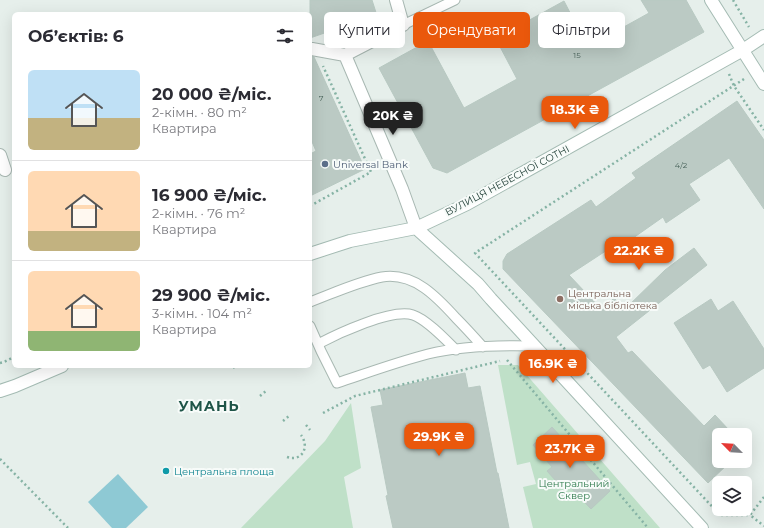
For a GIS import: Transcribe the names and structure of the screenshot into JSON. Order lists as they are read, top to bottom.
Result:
{
  "streets": {
    "main road": ["ВУЛИЦЯ НЕБЕСНОЇ СОТНІ"]
  },
  "districts": ["УМАНЬ"],
  "parks": ["Центральний Сквер"],
  "places": ["Universal Bank", "Центральна міська бібліотека", "Центральна площа"],
  "house_numbers": ["15", "7", "4/2"],
  "north": "top left",
  "page": {
    "chip": ["Купити", "Орендувати", "Фільтри"],
    "heading": "Об’єктів: 6",
    "list": [
      {
        "name": "20 000 ₴/міс.",
        "note": "2-кімн. · 80 m² · Квартира"
      },
      {
        "name": "16 900 ₴/міс.",
        "note": "2-кімн. · 76 m² · Квартира"
      },
      {
        "name": "29 900 ₴/міс.",
        "note": "3-кімн. · 104 m² · Квартира"
      }
    ],
    "price": [
      "18.3K ₴",
      "20K ₴",
      "22.2K ₴",
      "16.9K ₴",
      "29.9K ₴",
      "23.7K ₴"
    ]
  }
}
